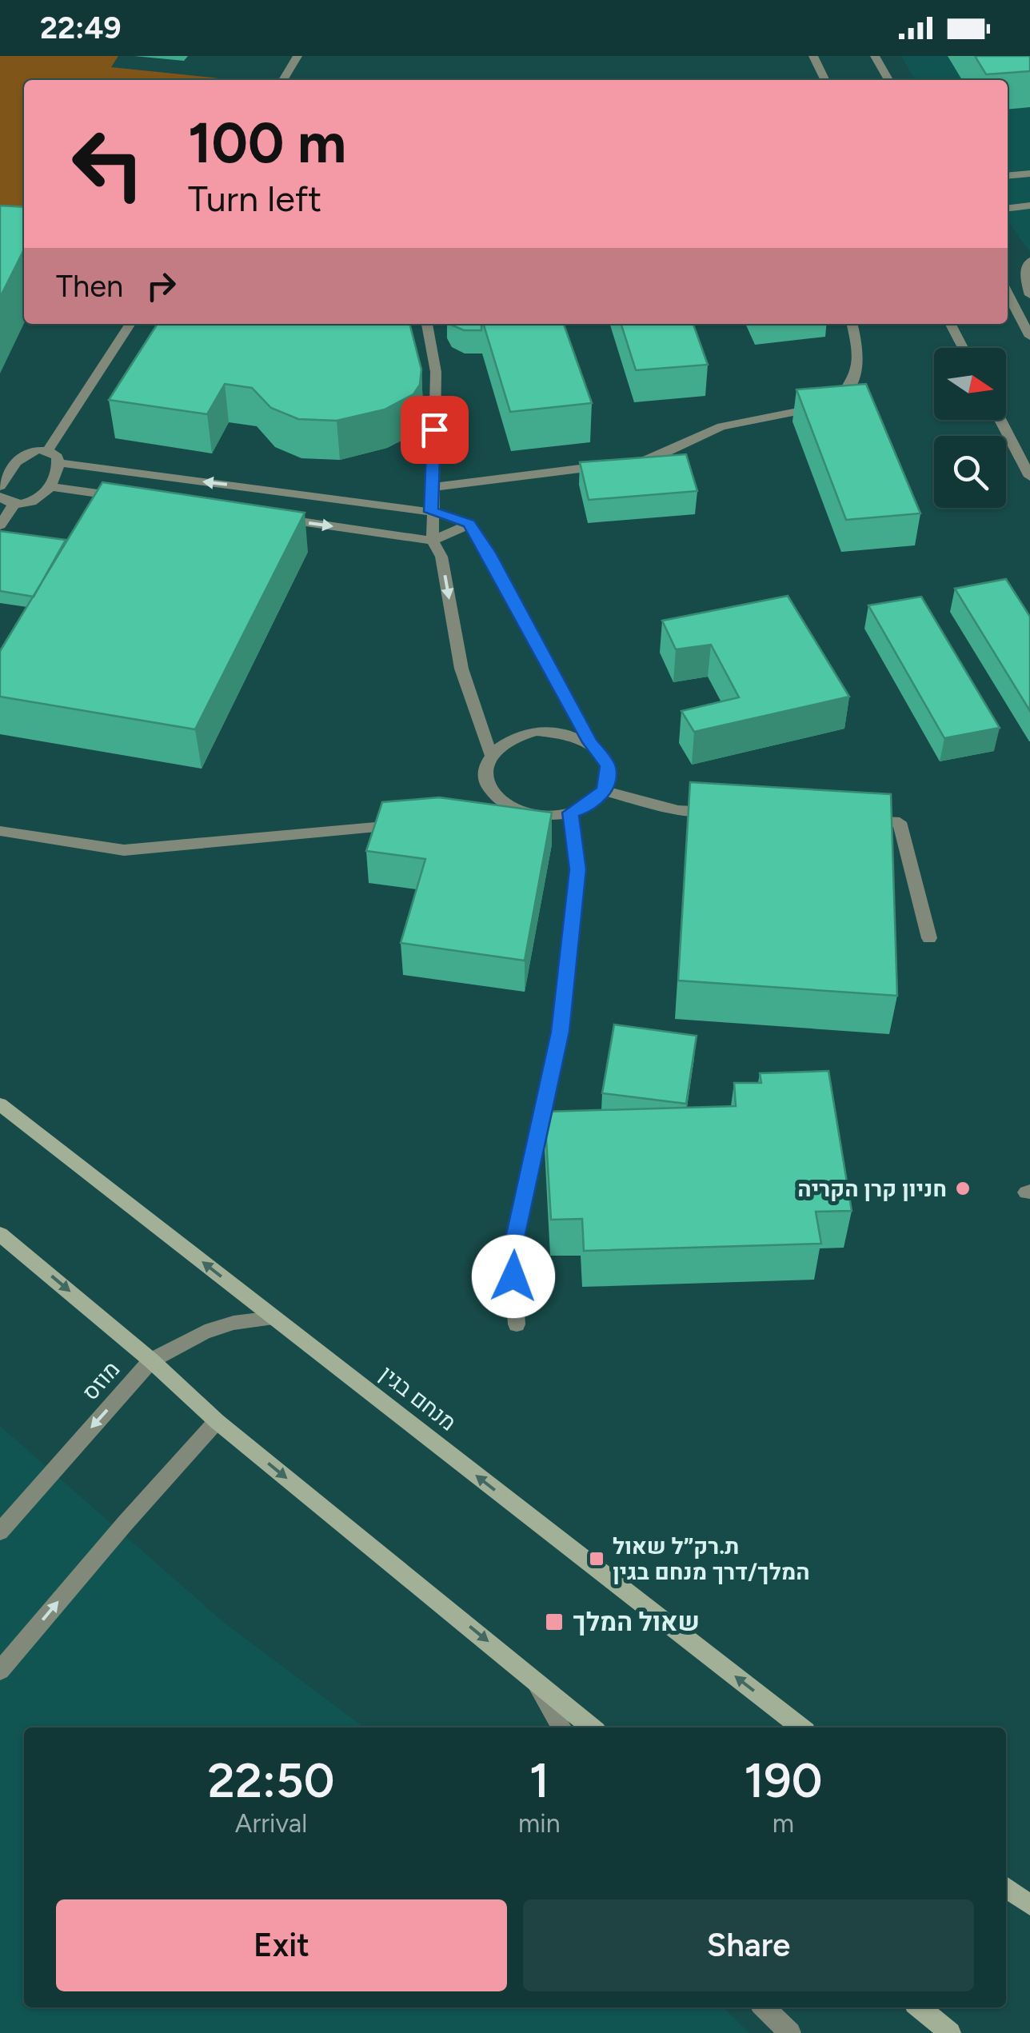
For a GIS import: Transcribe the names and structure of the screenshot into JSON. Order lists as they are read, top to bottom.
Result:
{
  "streets": {
    "main road": ["מנחם בגין"],
    "street": ["מוזס"]
  },
  "crossings": [
    ["מוזס", "מנחם בגין"]
  ],
  "places": {
    "other": ["חניון קרן הקריה"],
    "transit": ["ת.רק״ל שאול המלך/דרך מנחם בגין", "שאול המלך"]
  },
  "north": "right",
  "page": {
    "status": "22:49",
    "turn": ["100 m", "Turn left"],
    "then": "Then",
    "eta": [
      "22:50",
      "Arrival",
      "1",
      "min",
      "190",
      "m"
    ],
    "buttons": ["Exit", "Share"]
  }
}
